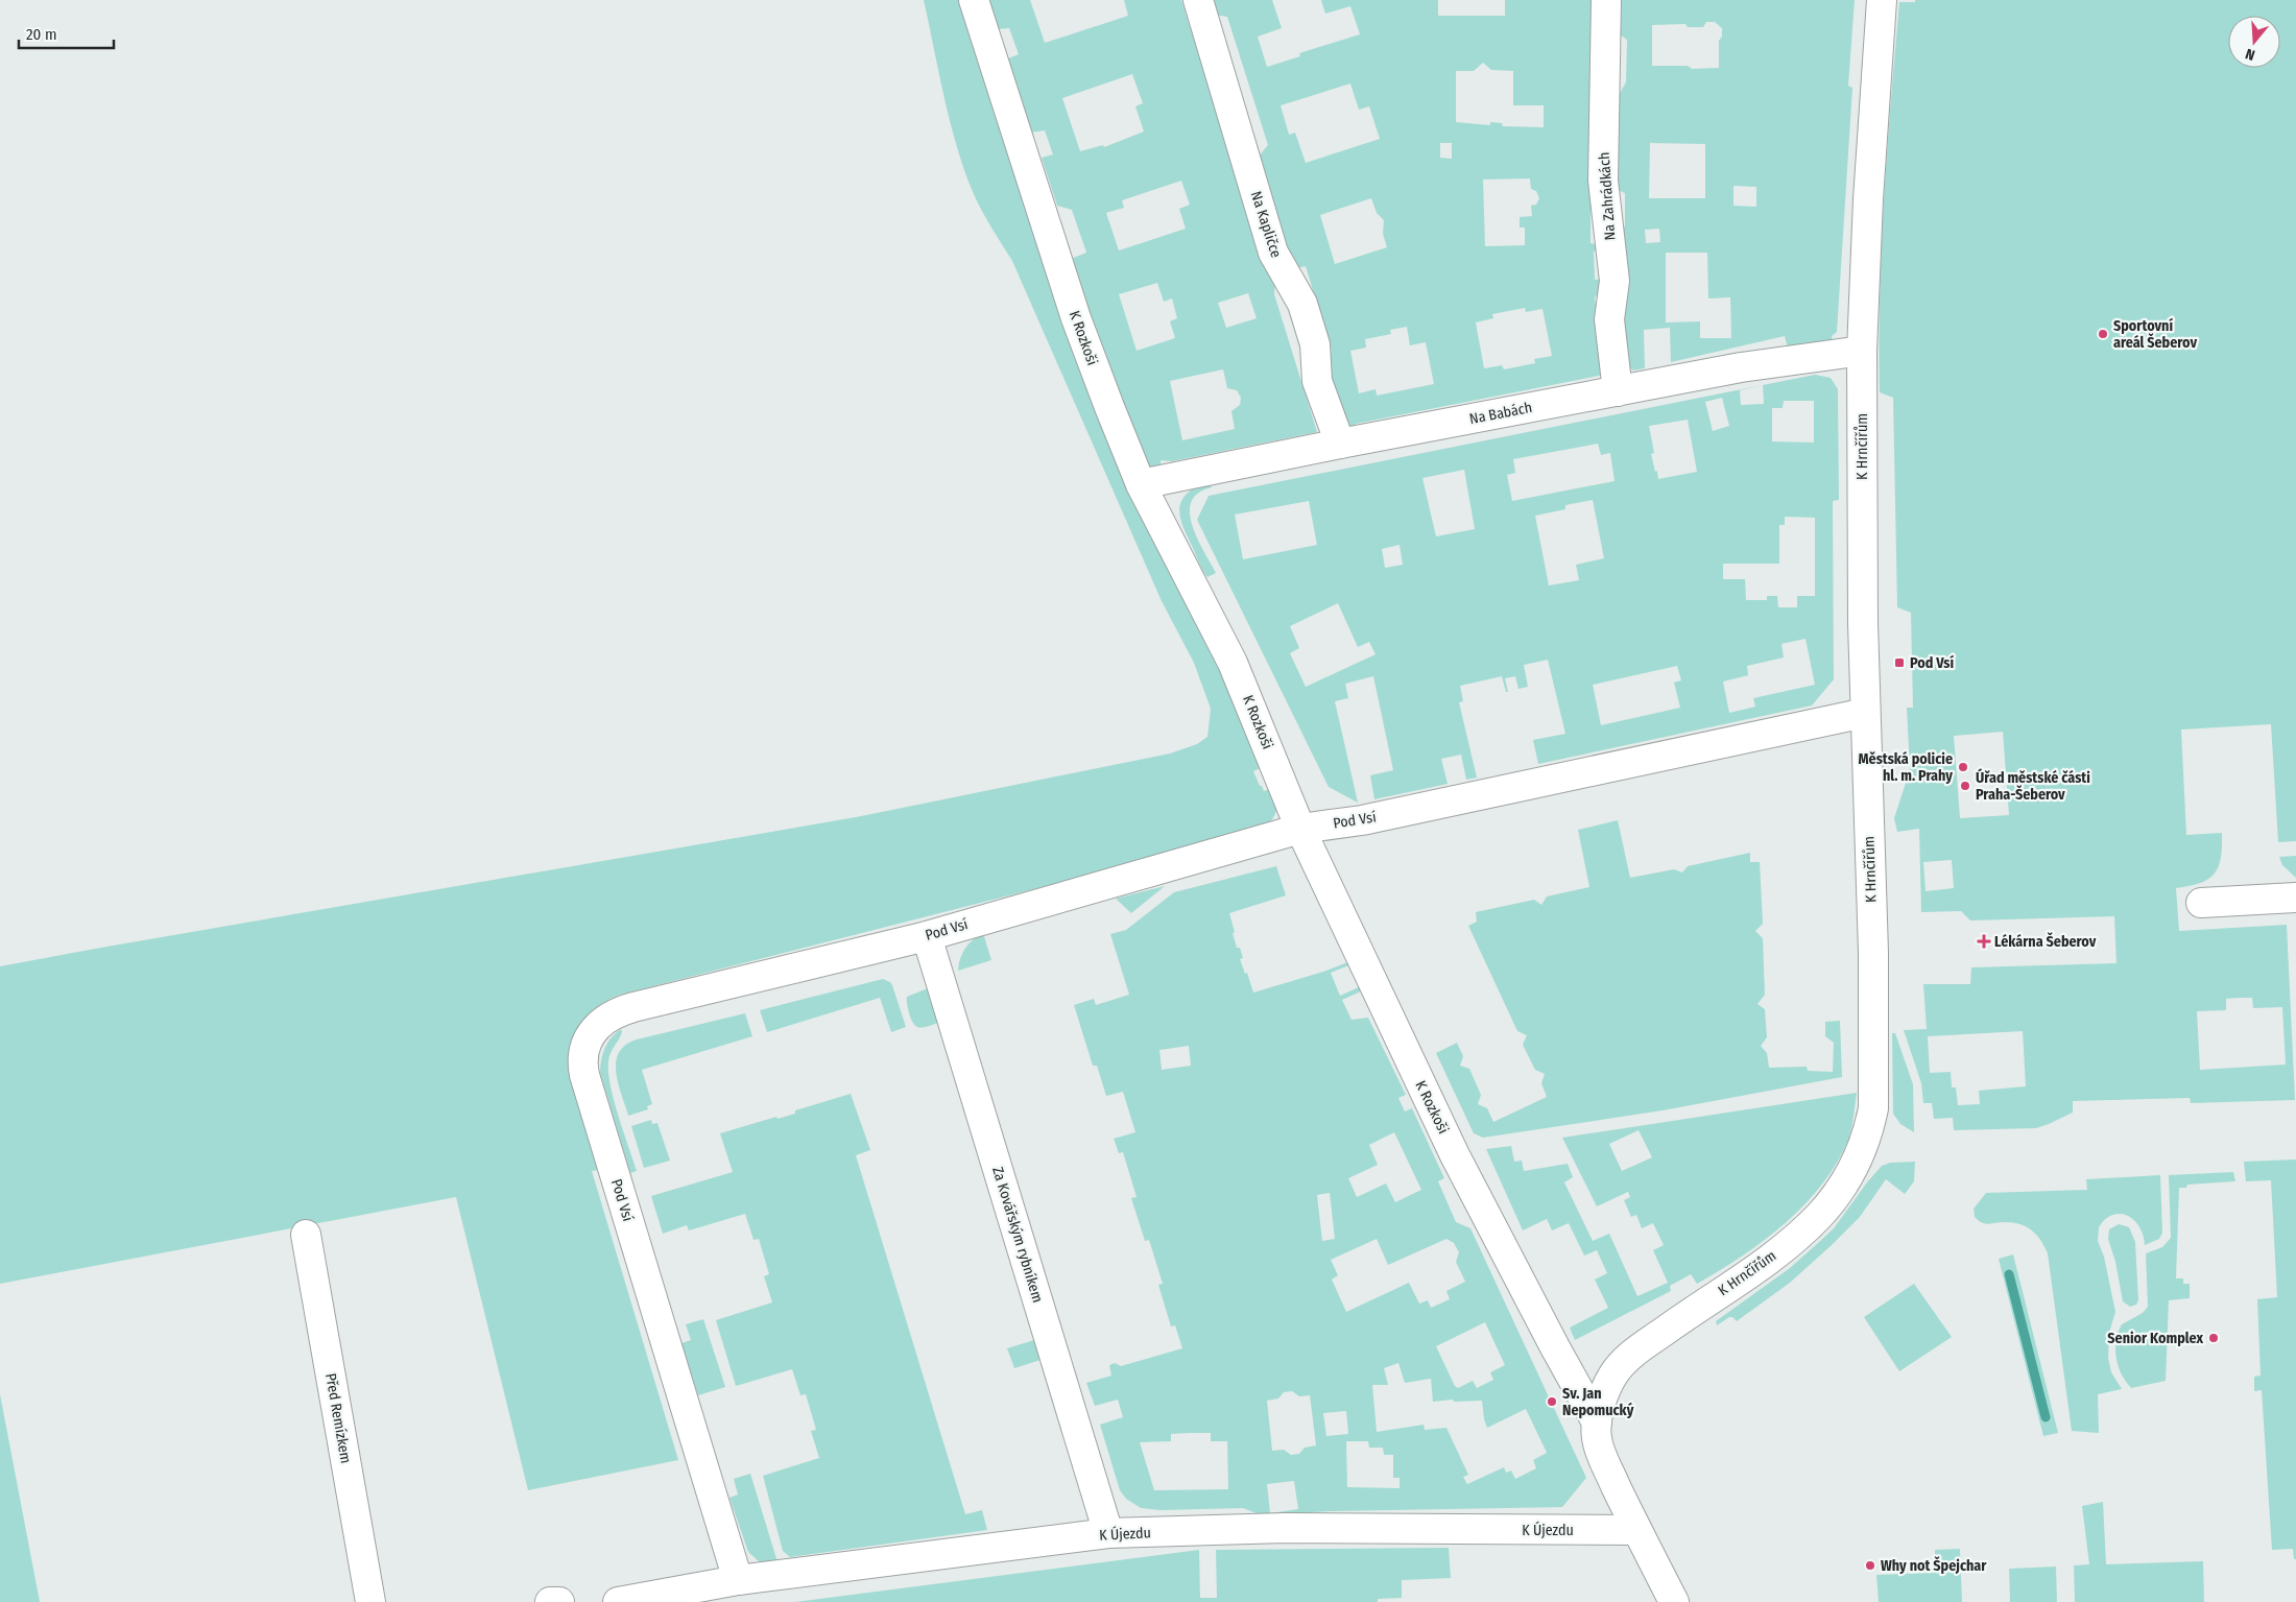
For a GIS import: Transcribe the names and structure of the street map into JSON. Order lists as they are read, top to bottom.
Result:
{
  "streets": {
    "street": [
      "Na Zahrádkách",
      "Na Kapličce",
      "K Rozkoši",
      "Na Babách",
      "K Hrnčířům",
      "Pod Vsí",
      "Za Kovářským rybníkem",
      "Před Remízkem",
      "K Újezdu"
    ]
  },
  "crossings": [
    ["Na Zahrádkách", "Na Babách"],
    ["Na Kapličce", "Na Babách"],
    ["K Rozkoši", "Na Babách"],
    ["K Rozkoši", "K Hrnčířům"],
    ["K Rozkoši", "Pod Vsí"],
    ["Na Babách", "K Hrnčířům"],
    ["K Hrnčířům", "Pod Vsí"],
    ["K Hrnčířům", "K Újezdu"],
    ["Pod Vsí", "Za Kovářským rybníkem"],
    ["Pod Vsí", "K Újezdu"],
    ["Za Kovářským rybníkem", "K Újezdu"]
  ],
  "places": {
    "other": [
      "Sportovní areál Šeberov",
      "Městská policie hl. m. Prahy",
      "Úřad městské části Praha-Šeberov",
      "Senior Komplex",
      "Sv. Jan Nepomucký",
      "Why not Špejchar"
    ],
    "transit": ["Pod Vsí"],
    "health": ["Lékárna Šeberov"]
  },
  "scale_bar": "20 m",
  "north": "bottom"
}
